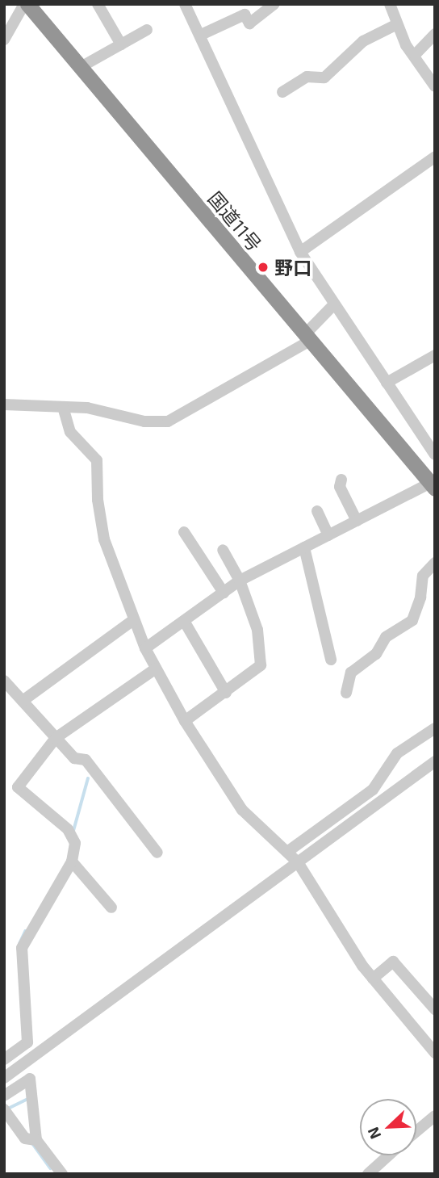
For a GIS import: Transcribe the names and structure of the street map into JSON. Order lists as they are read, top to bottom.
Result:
{
  "streets": {
    "highway": ["国道11号"]
  },
  "places": ["野口"],
  "north": "bottom left"
}
